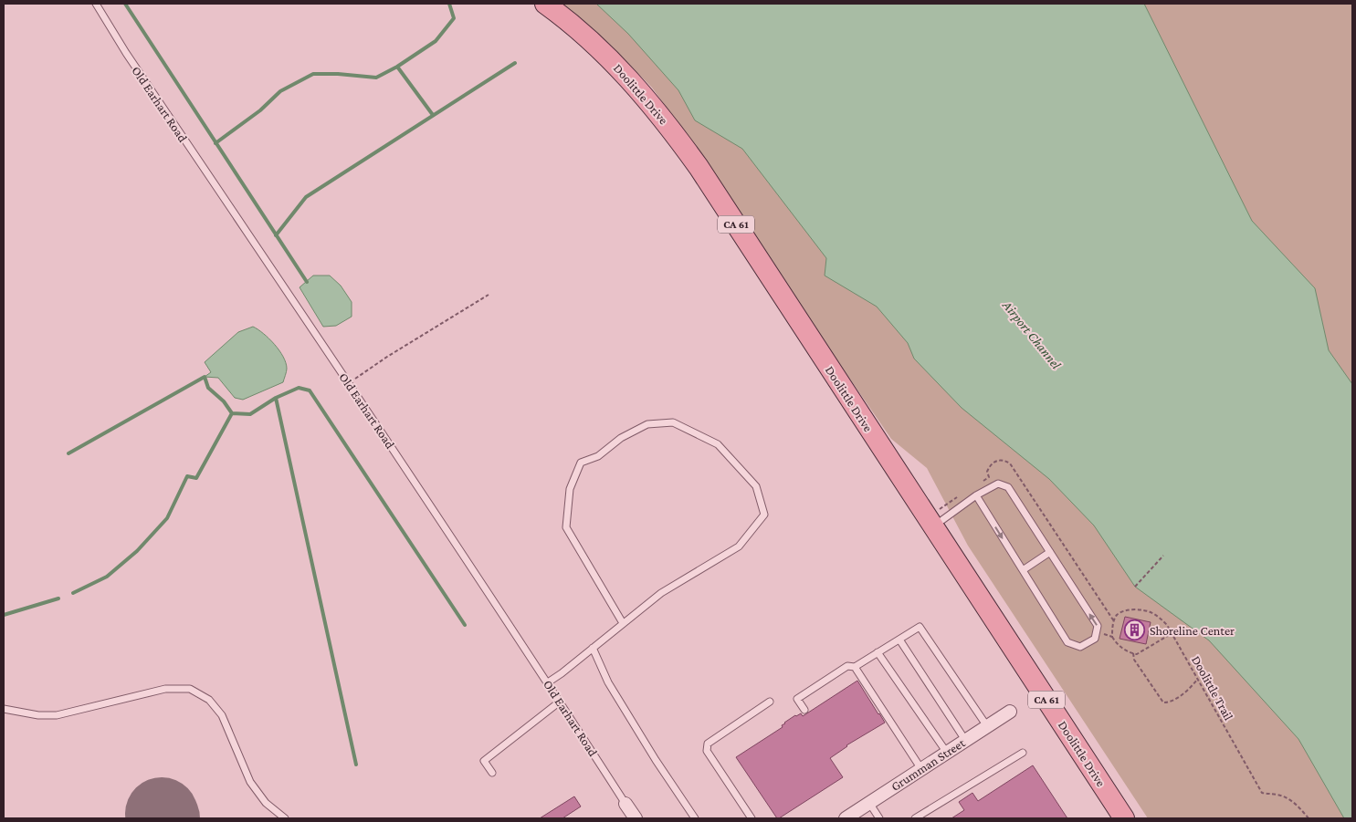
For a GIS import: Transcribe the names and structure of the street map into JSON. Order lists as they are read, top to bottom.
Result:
{
  "streets": {
    "main road": ["Doolittle Drive", "CA 61"],
    "street": ["Old Earhart Road", "Grumman Street"],
    "path": ["Doolittle Trail"]
  },
  "water": ["Airport Channel"],
  "places": {
    "building": ["Shoreline Center"]
  }
}
